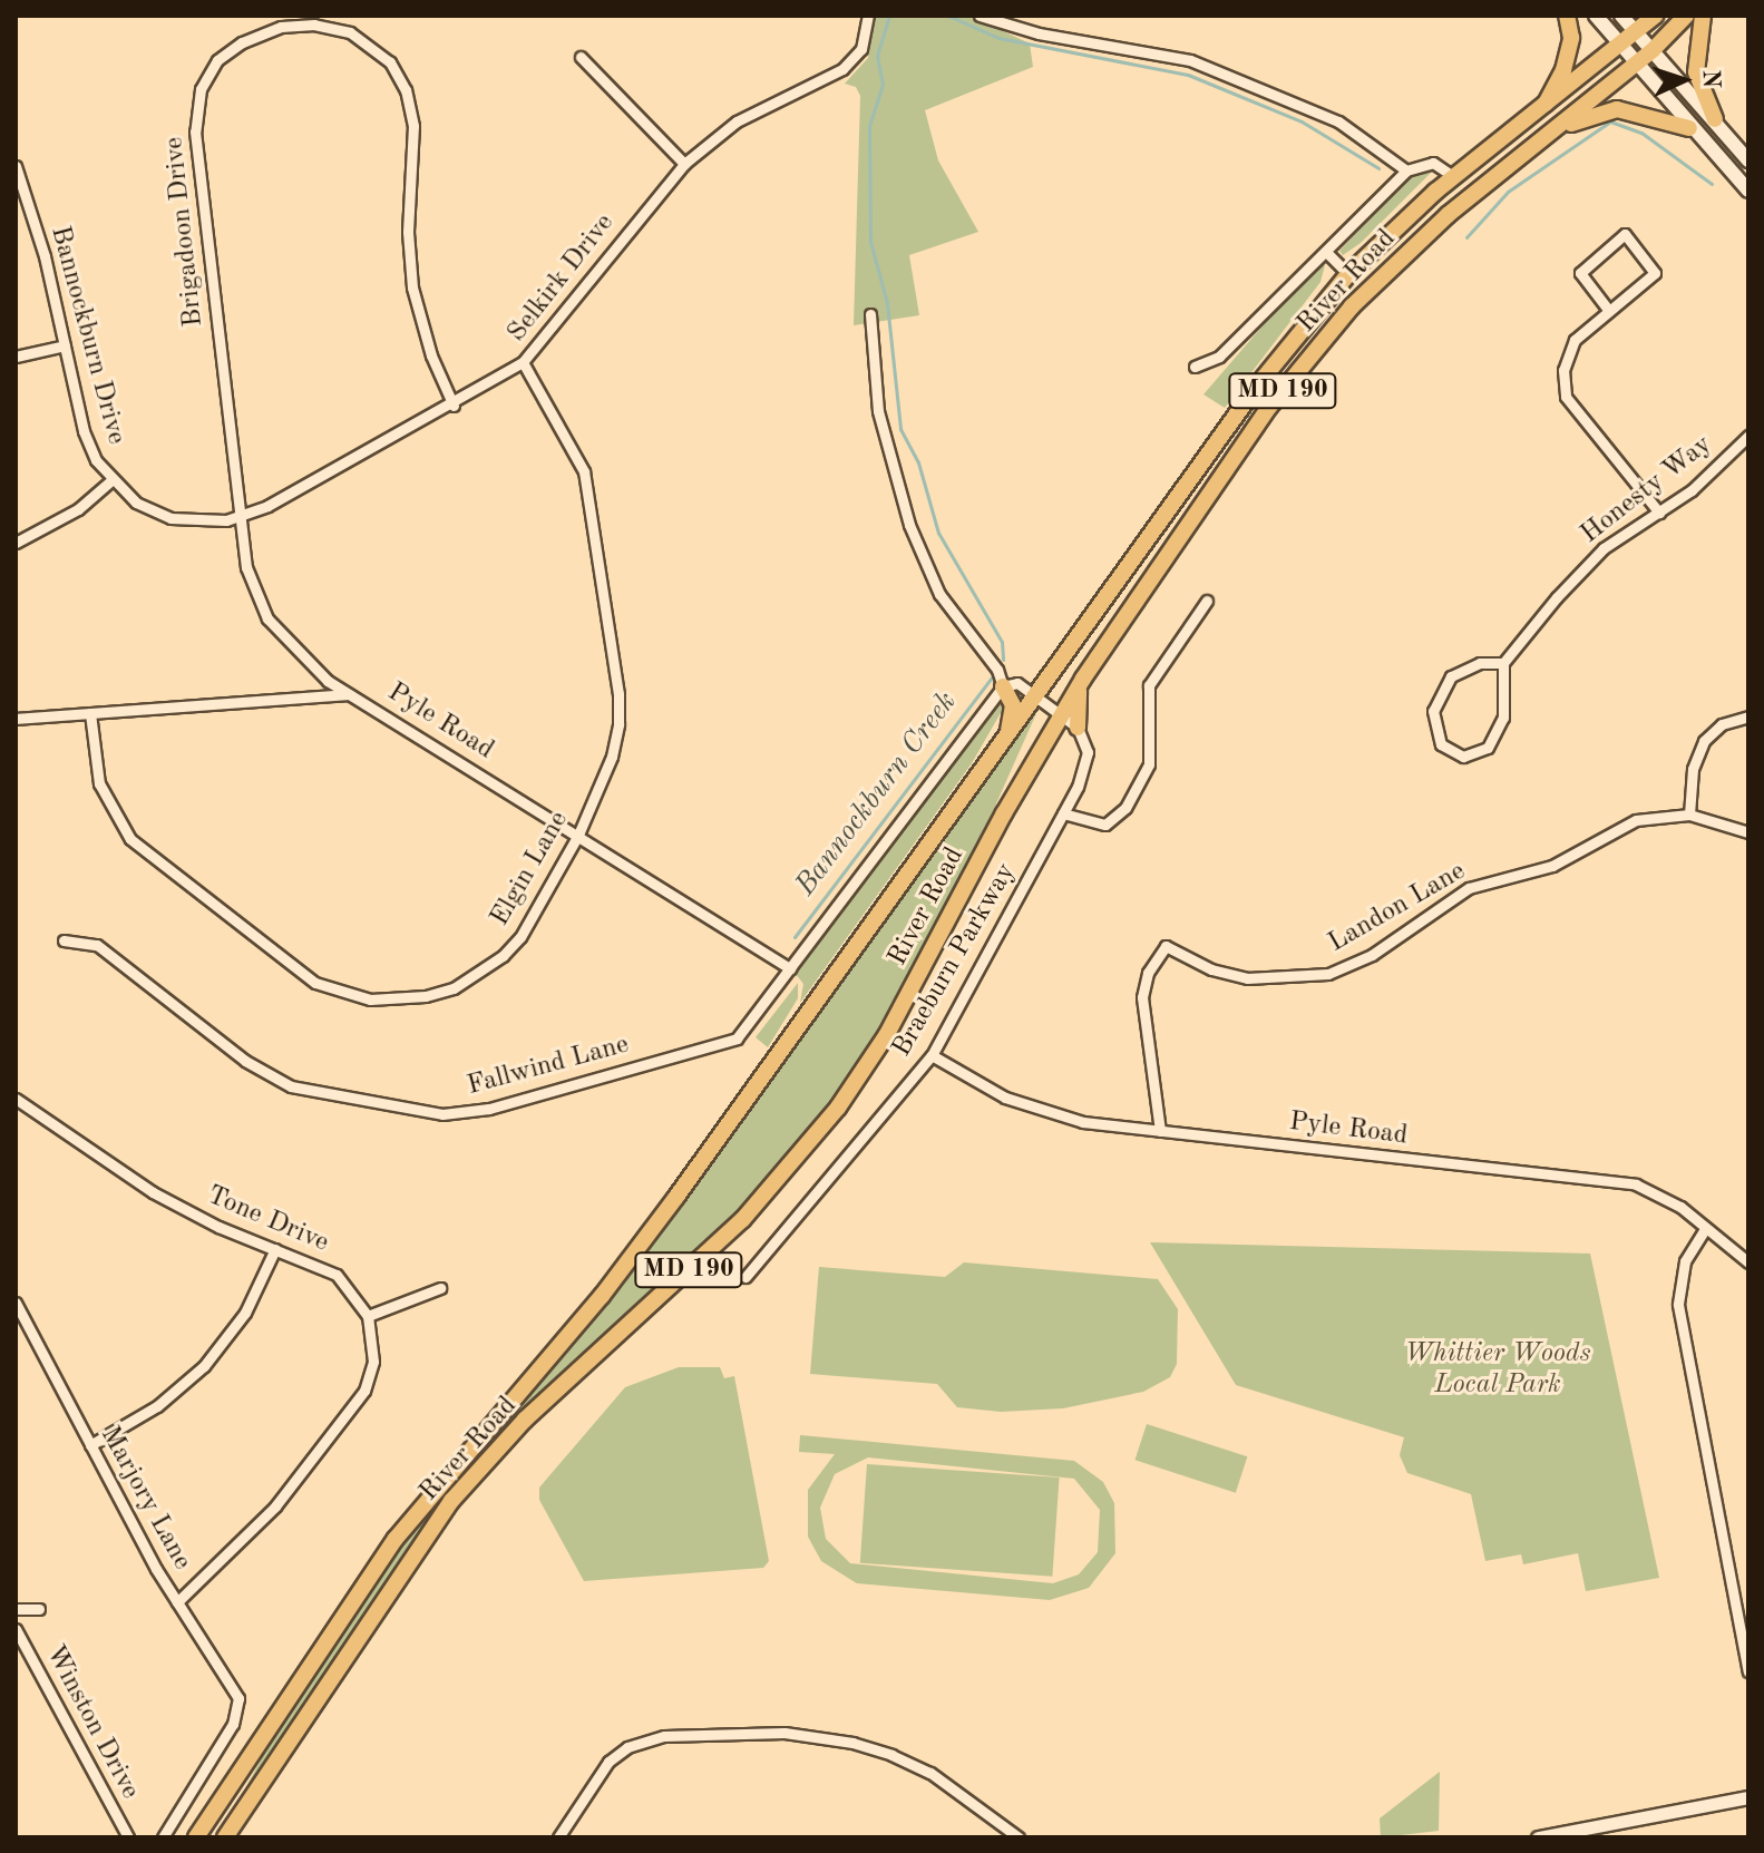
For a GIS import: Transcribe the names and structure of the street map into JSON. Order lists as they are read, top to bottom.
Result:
{
  "streets": {
    "main road": ["River Road", "MD 190"],
    "street": [
      "Brigadoon Drive",
      "Selkirk Drive",
      "Bannockburn Drive",
      "Honesty Way",
      "Pyle Road",
      "Elgin Lane",
      "Landon Lane",
      "Braeburn Parkway",
      "Fallwind Lane",
      "Tone Drive",
      "Marjory Lane",
      "Winston Drive"
    ]
  },
  "crossings": [
    ["Brigadoon Drive", "Selkirk Drive"],
    ["Brigadoon Drive", "Bannockburn Drive"],
    ["Brigadoon Drive", "Pyle Road"],
    ["Selkirk Drive", "Bannockburn Drive"],
    ["Selkirk Drive", "Elgin Lane"],
    ["Pyle Road", "Elgin Lane"],
    ["Pyle Road", "Landon Lane"],
    ["Pyle Road", "Braeburn Parkway"],
    ["Pyle Road", "Fallwind Lane"]
  ],
  "water": ["Bannockburn Creek"],
  "parks": ["Whittier Woods Local Park"],
  "north": "right"
}
